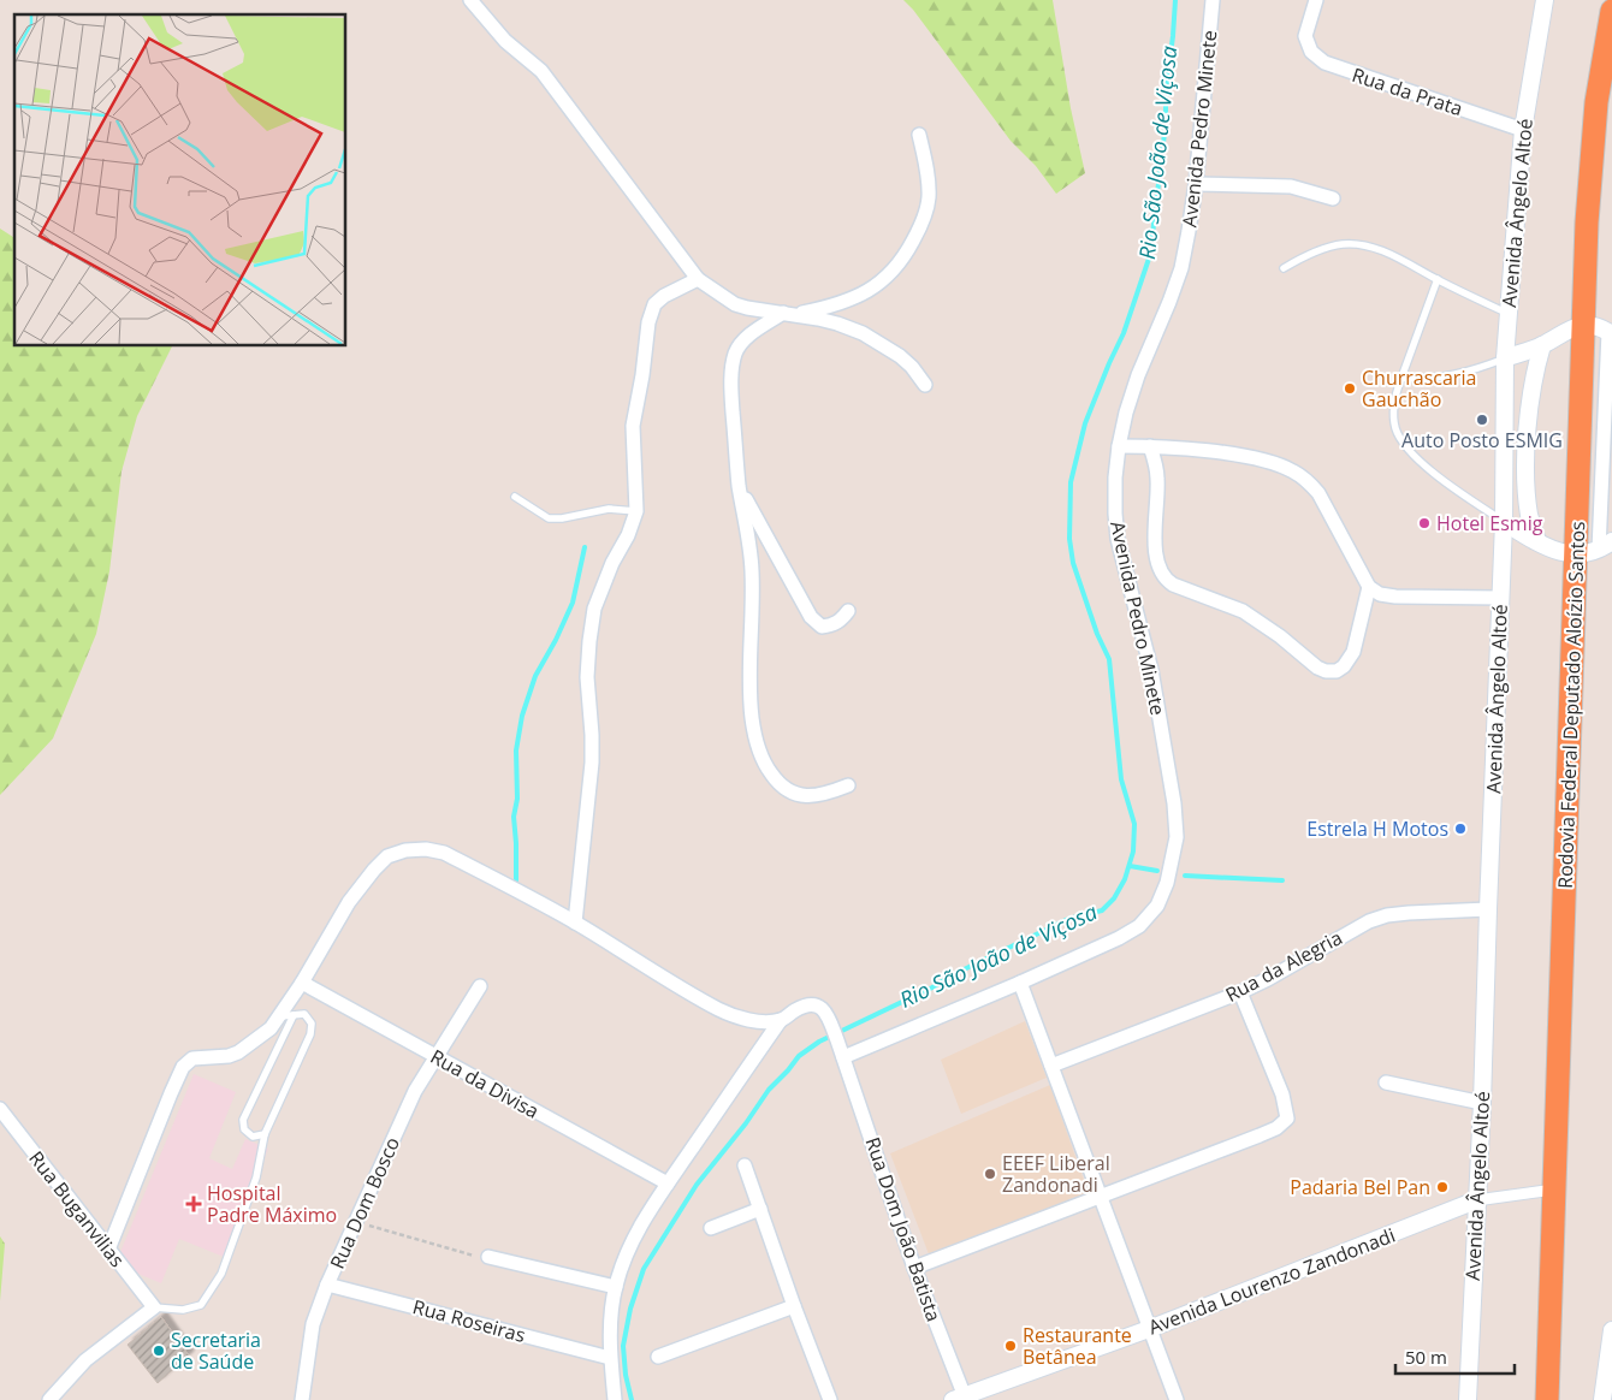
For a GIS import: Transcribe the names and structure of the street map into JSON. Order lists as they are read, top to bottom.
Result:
{
  "streets": {
    "highway": ["Rodovia Federal Deputado Aloízio Santos"],
    "street": [
      "Rua da Prata",
      "Avenida Pedro Minete",
      "Avenida Ângelo Altoé",
      "Rua da Alegria",
      "Rua da Divisa",
      "Rua Dom Bosco",
      "Rua Buganvilias",
      "Rua Dom João Batista",
      "Avenida Lourenzo Zandonadi",
      "Rua Roseiras"
    ]
  },
  "crossings": [
    ["Rua da Prata", "Avenida Ângelo Altoé"],
    ["Avenida Pedro Minete", "Rua Dom João Batista"],
    ["Avenida Ângelo Altoé", "Rua da Alegria"],
    ["Avenida Ângelo Altoé", "Avenida Lourenzo Zandonadi"],
    ["Rua da Divisa", "Rua Dom Bosco"],
    ["Rua Dom Bosco", "Rua Roseiras"],
    ["Rua Dom João Batista", "Avenida Lourenzo Zandonadi"]
  ],
  "water": ["Rio São João de Viçosa"],
  "places": {
    "other": [
      "Churrascaria Gauchão",
      "Auto Posto ESMIG",
      "Hotel Esmig",
      "Estrela H Motos",
      "EEEF Liberal Zandonadi",
      "Padaria Bel Pan",
      "Restaurante Betânea",
      "Secretaria de Saúde"
    ],
    "health": ["Hospital Padre Máximo"]
  },
  "scale_bar": "50 m"
}
